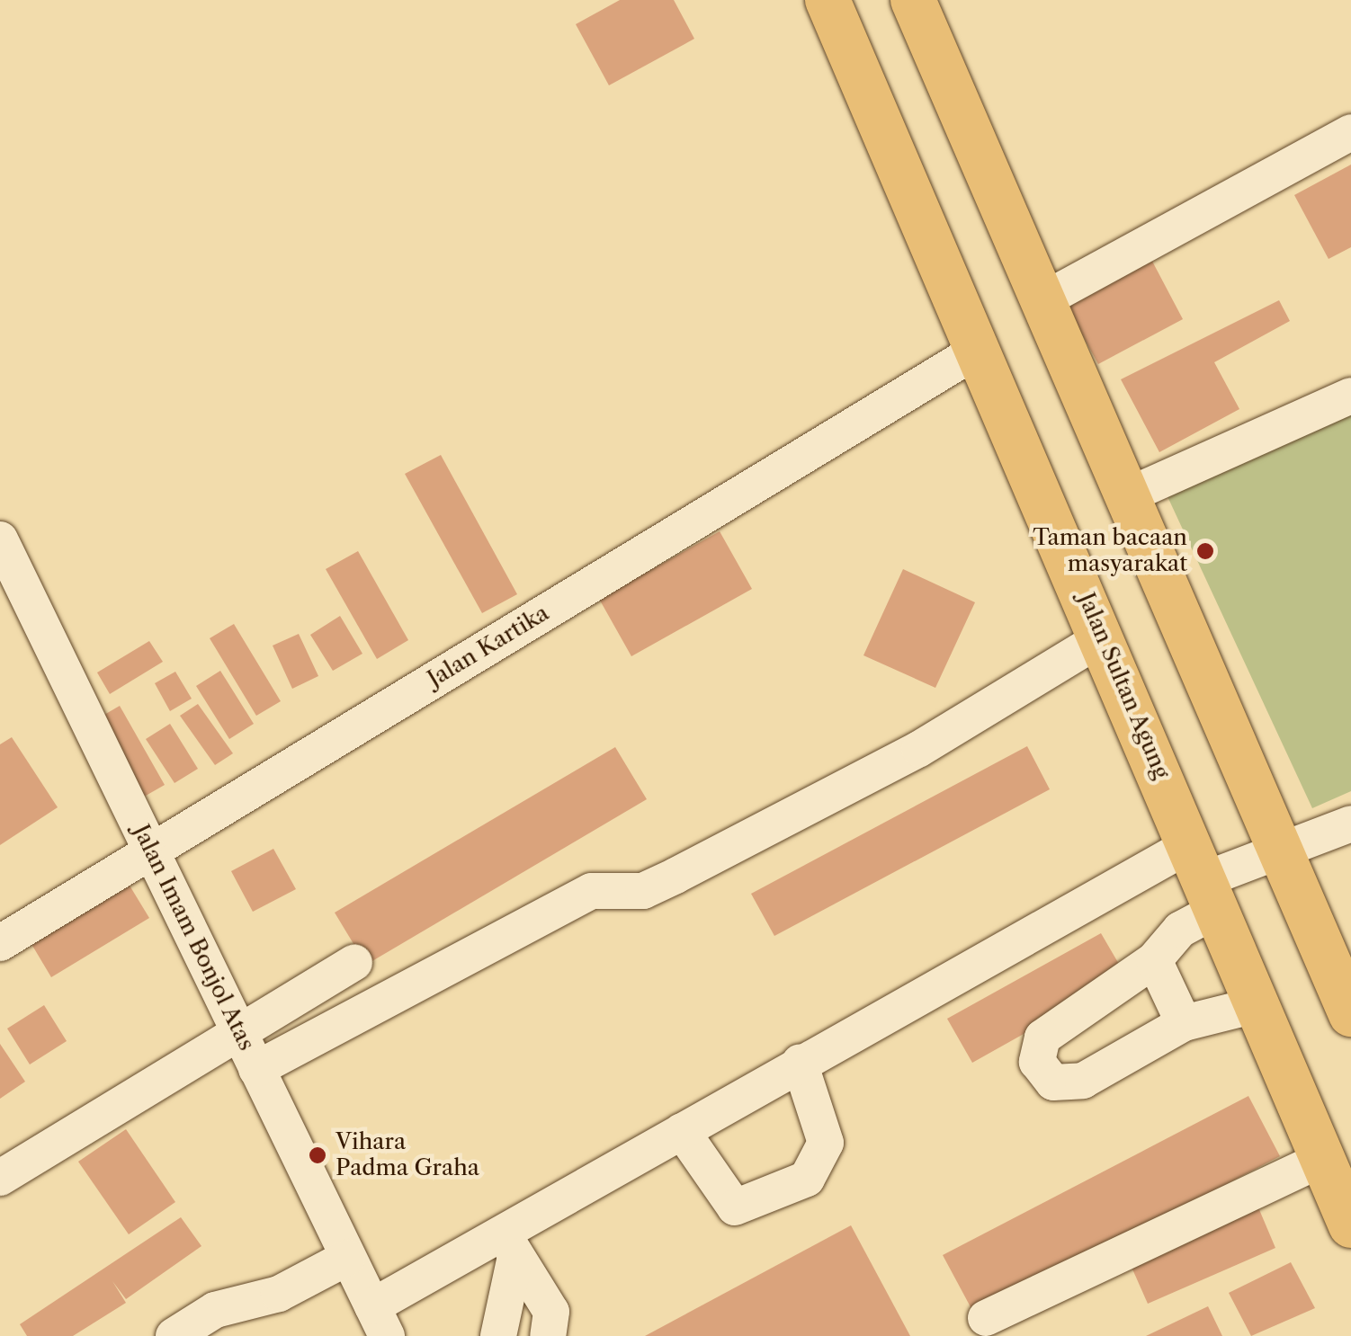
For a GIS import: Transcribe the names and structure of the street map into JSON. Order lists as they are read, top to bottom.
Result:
{
  "streets": {
    "main road": ["Jalan Sultan Agung"],
    "street": ["Jalan Kartika", "Jalan Imam Bonjol Atas"]
  },
  "crossings": [
    ["Jalan Kartika", "Jalan Sultan Agung"],
    ["Jalan Kartika", "Jalan Imam Bonjol Atas"]
  ],
  "places": ["Taman bacaan masyarakat", "Vihara Padma Graha"]
}
